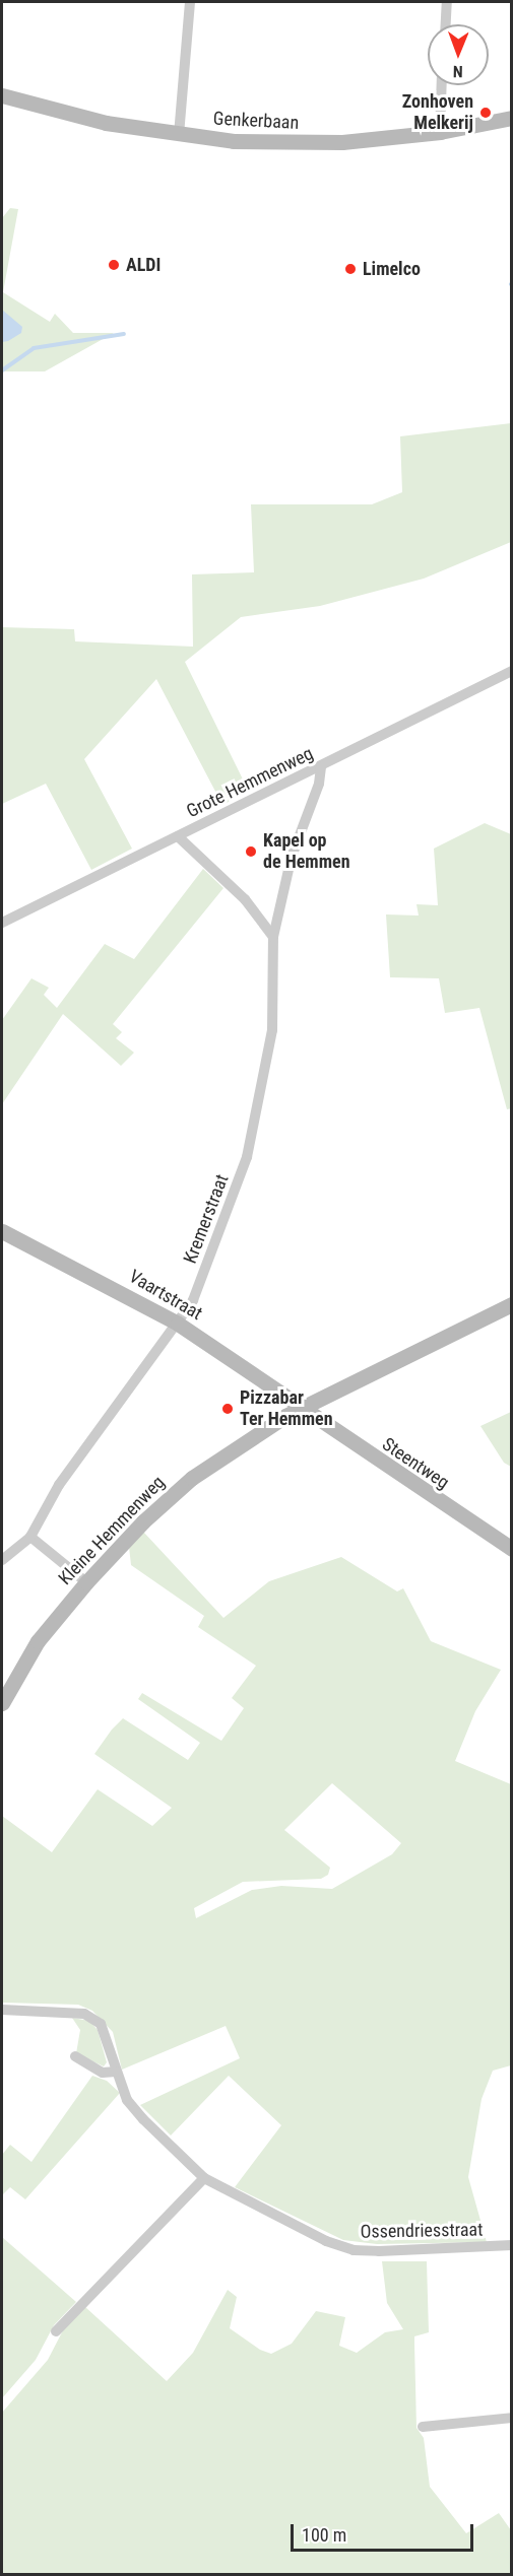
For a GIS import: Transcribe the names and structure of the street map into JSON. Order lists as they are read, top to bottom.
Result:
{
  "streets": {
    "street": [
      "Genkerbaan",
      "Grote Hemmenweg",
      "Kremerstraat",
      "Vaartstraat",
      "Steentweg",
      "Kleine Hemmenweg",
      "Ossendriesstraat"
    ]
  },
  "crossings": [
    ["Grote Hemmenweg", "Kremerstraat"],
    ["Kremerstraat", "Vaartstraat"],
    ["Vaartstraat", "Steentweg"],
    ["Vaartstraat", "Kleine Hemmenweg"],
    ["Steentweg", "Kleine Hemmenweg"]
  ],
  "places": [
    "Zonhoven Melkerij",
    "ALDI",
    "Limelco",
    "Kapel op de Hemmen",
    "Pizzabar Ter Hemmen"
  ],
  "scale_bar": "100 m",
  "north": "bottom"
}
